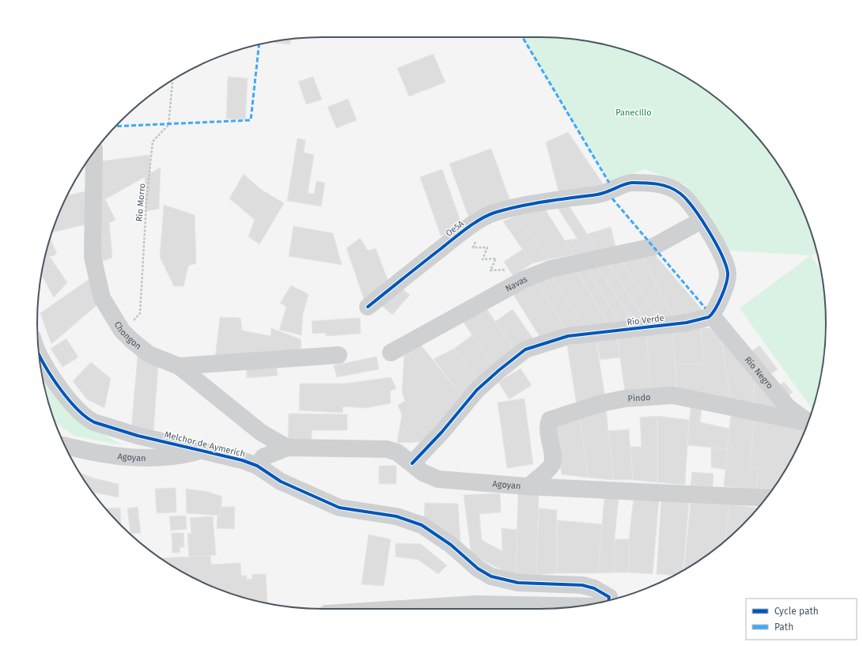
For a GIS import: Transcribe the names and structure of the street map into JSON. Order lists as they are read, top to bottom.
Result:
{
  "streets": {
    "street": [
      "Oe5A",
      "Navas",
      "Río Verde",
      "Chongon",
      "Río Negro",
      "Pindo",
      "Melchor de Aymerich",
      "Agoyan"
    ],
    "path": ["Río Morro"]
  },
  "crossings": [
    ["Río Morro", "Chongon"],
    ["Oe5A", "Navas"],
    ["Río Verde", "Río Negro"],
    ["Río Verde", "Agoyan"],
    ["Chongon", "Agoyan"],
    ["Pindo", "Agoyan"],
    ["Melchor de Aymerich", "Agoyan"]
  ],
  "parks": ["Panecillo"],
  "legend": ["Cycle path", "Path"]
}
